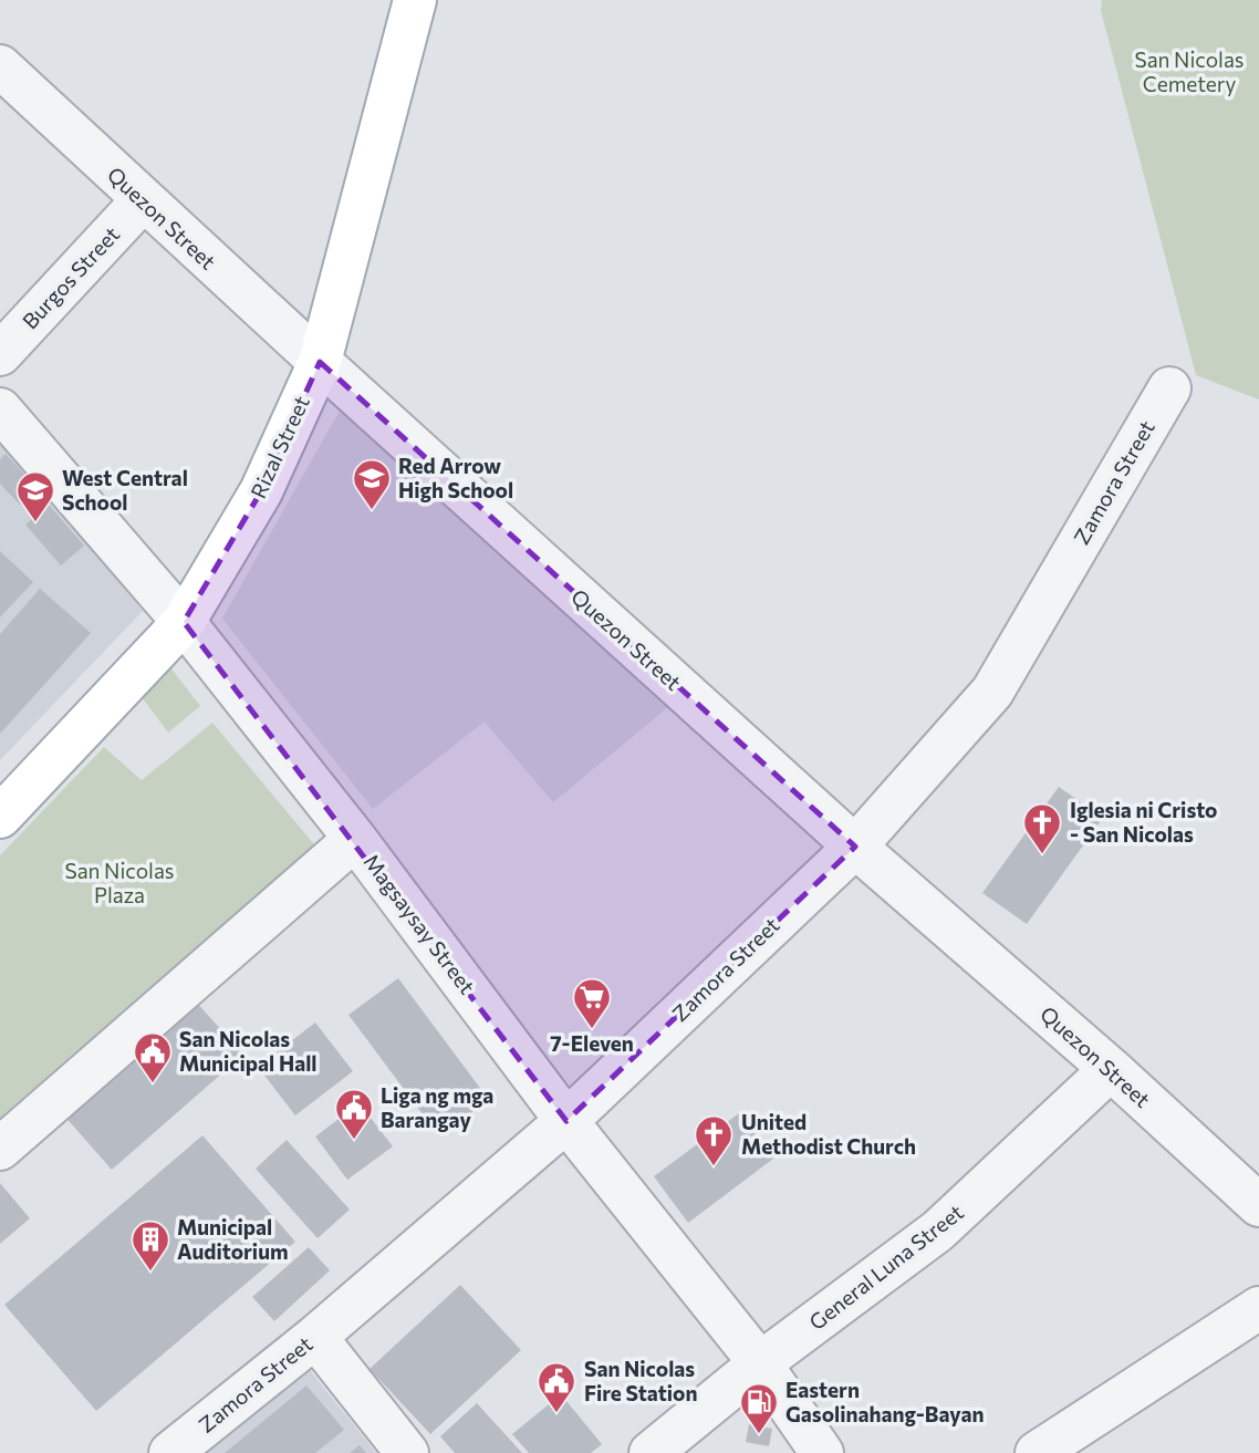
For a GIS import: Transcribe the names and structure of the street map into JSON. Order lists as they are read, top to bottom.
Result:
{
  "streets": {
    "main road": ["Rizal Street"],
    "street": [
      "Quezon Street",
      "Burgos Street",
      "Zamora Street",
      "Magsaysay Street",
      "General Luna Street"
    ]
  },
  "crossings": [
    ["Quezon Street", "Burgos Street"],
    ["Quezon Street", "Rizal Street"],
    ["Quezon Street", "Zamora Street"],
    ["Quezon Street", "General Luna Street"],
    ["Rizal Street", "Magsaysay Street"],
    ["Zamora Street", "Magsaysay Street"],
    ["Magsaysay Street", "General Luna Street"]
  ],
  "parks": ["San Nicolas Cemetery", "San Nicolas Plaza"],
  "places": {
    "school or university": ["Red Arrow High School", "West Central School"],
    "church": ["Iglesia ni Cristo - San Nicolas", "United Methodist Church"],
    "supermarket": ["7-Eleven"],
    "public building": ["San Nicolas Municipal Hall", "Liga ng mga Barangay", "San Nicolas Fire Station"],
    "building": ["Municipal Auditorium"],
    "fuel station": ["Eastern Gasolinahang-Bayan"]
  }
}
